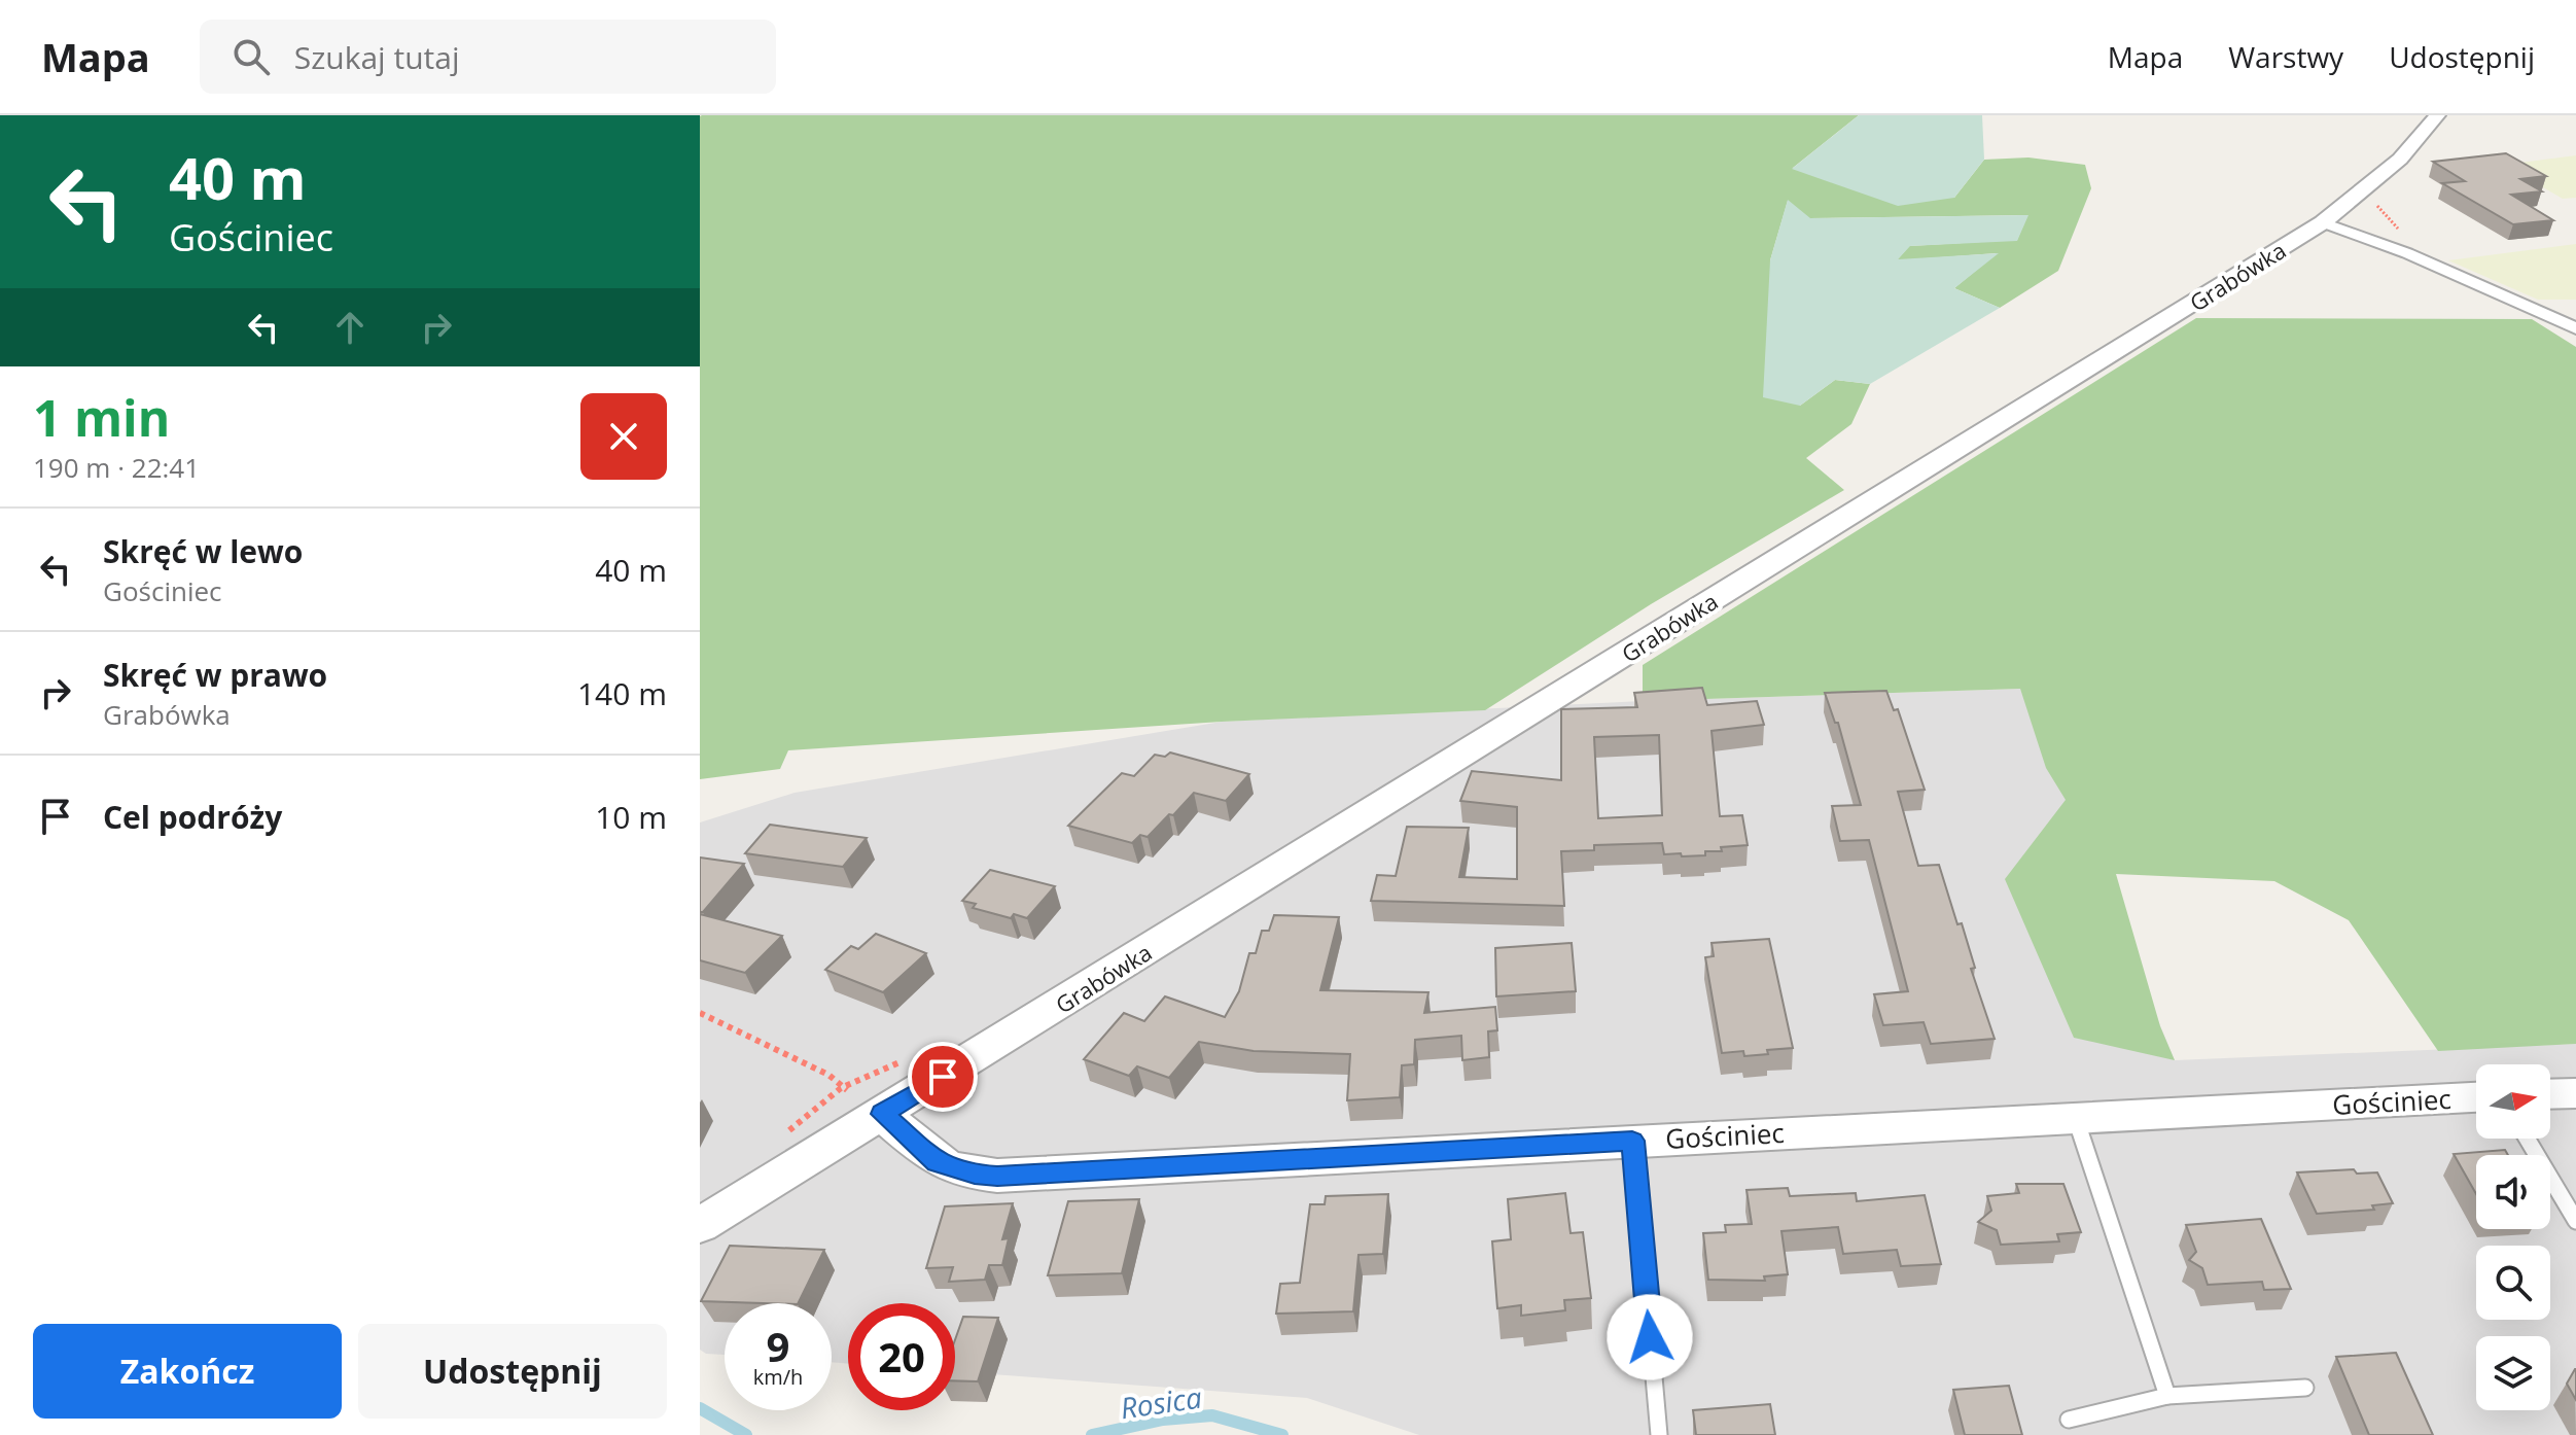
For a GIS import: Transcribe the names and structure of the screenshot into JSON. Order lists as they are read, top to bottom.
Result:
{
  "streets": {
    "street": ["Grabówka", "Gościniec"]
  },
  "crossings": [
    ["Grabówka", "Gościniec"]
  ],
  "water": ["Rosica"],
  "north": "right",
  "page": {
    "header": "Mapa",
    "search": "Szukaj tutaj",
    "nav": ["Mapa", "Warstwy", "Udostępnij"],
    "turn": ["40 m", "Gościniec"],
    "heading": ["1 min", "190 m · 22:41"],
    "list": [
      {
        "name": "Skręć w lewo",
        "note": "Gościniec",
        "value": "40 m"
      },
      {
        "name": "Skręć w prawo",
        "note": "Grabówka",
        "value": "140 m"
      },
      {
        "name": "Cel podróży",
        "value": "10 m"
      }
    ],
    "speed": "9 km/h",
    "limit": "20",
    "buttons": ["Zakończ", "Udostępnij"]
  }
}
